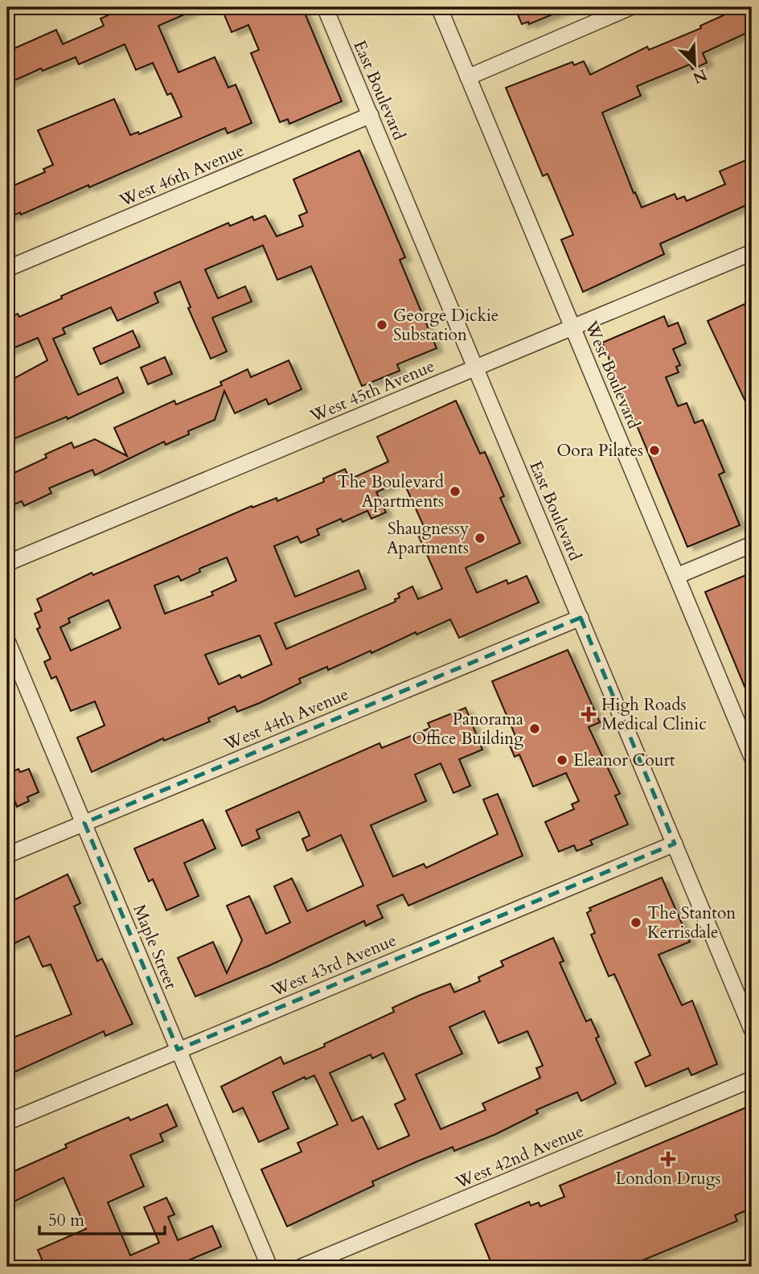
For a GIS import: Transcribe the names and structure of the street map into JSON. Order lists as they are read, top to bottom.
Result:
{
  "streets": {
    "street": [
      "East Boulevard",
      "West 46th Avenue",
      "West Boulevard",
      "West 45th Avenue",
      "West 44th Avenue",
      "Maple Street",
      "West 43rd Avenue",
      "West 42nd Avenue"
    ]
  },
  "crossings": [
    ["East Boulevard", "West 46th Avenue"],
    ["East Boulevard", "West 45th Avenue"],
    ["East Boulevard", "West 44th Avenue"],
    ["East Boulevard", "West 43rd Avenue"],
    ["West Boulevard", "West 45th Avenue"],
    ["West 44th Avenue", "Maple Street"],
    ["Maple Street", "West 43rd Avenue"]
  ],
  "places": {
    "other": [
      "George Dickie Substation",
      "Oora Pilates",
      "The Boulevard Apartments",
      "Shaugnessy Apartments",
      "Panorama Office Building",
      "Eleanor Court",
      "The Stanton Kerrisdale"
    ],
    "health": ["High Roads Medical Clinic", "London Drugs"]
  },
  "scale_bar": "50 m",
  "north": "bottom right"
}
